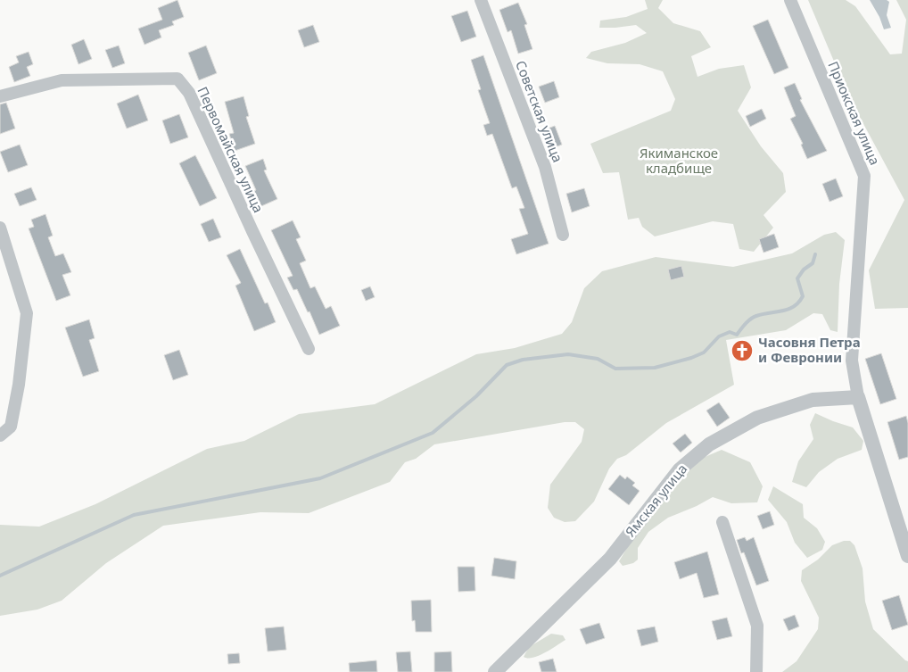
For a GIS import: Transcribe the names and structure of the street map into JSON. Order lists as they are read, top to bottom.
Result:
{
  "streets": {
    "street": [
      "Советская улица",
      "Приокская улица",
      "Первомайская улица",
      "Ямская улица"
    ]
  },
  "crossings": [
    ["Приокская улица", "Ямская улица"]
  ],
  "parks": ["Якиманское кладбище"],
  "places": {
    "church": ["Часовня Петра и Февронии"]
  }
}
